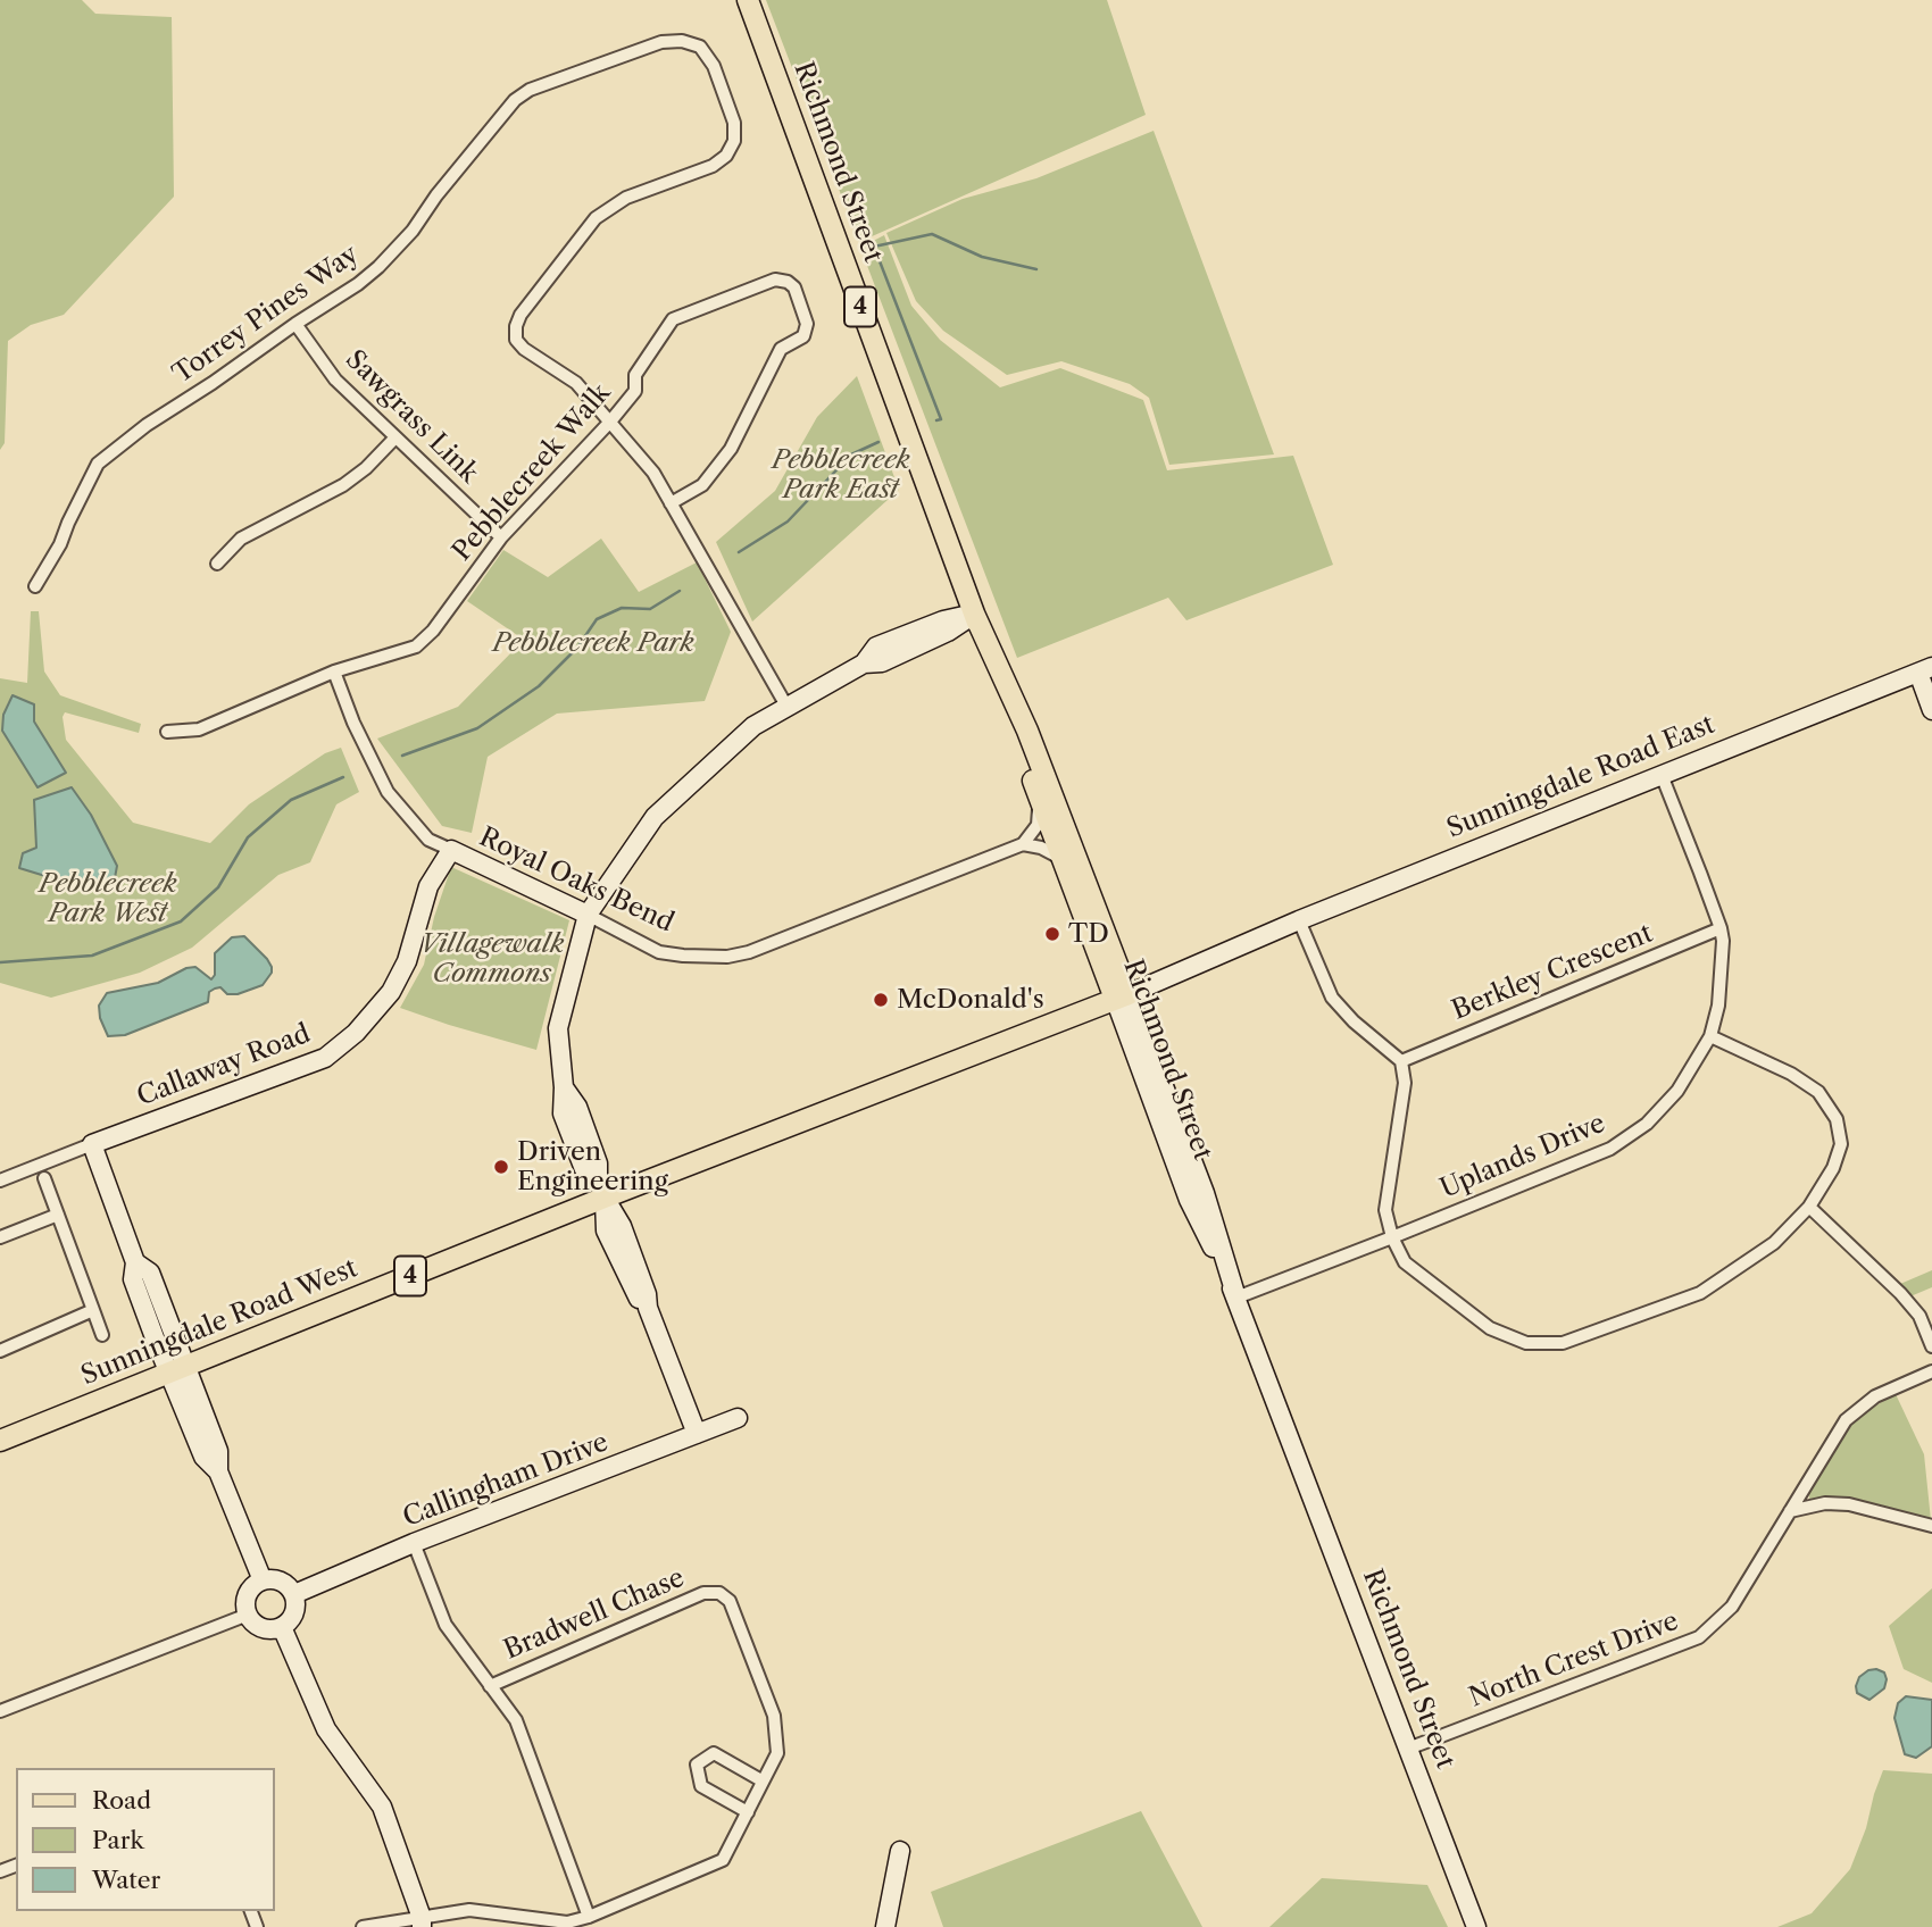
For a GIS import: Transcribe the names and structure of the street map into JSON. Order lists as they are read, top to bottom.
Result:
{
  "streets": {
    "main road": ["Richmond Street", "4", "Sunningdale Road West"],
    "street": [
      "Torrey Pines Way",
      "Sawgrass Link",
      "Pebblecreek Walk",
      "Sunningdale Road East",
      "Royal Oaks Bend",
      "Berkley Crescent",
      "Callaway Road",
      "Uplands Drive",
      "Callingham Drive",
      "Bradwell Chase",
      "North Crest Drive"
    ]
  },
  "crossings": [
    ["Richmond Street", "Sunningdale Road East"],
    ["Richmond Street", "Uplands Drive"],
    ["Richmond Street", "Sunningdale Road West"],
    ["Richmond Street", "North Crest Drive"],
    ["Torrey Pines Way", "Sawgrass Link"],
    ["Torrey Pines Way", "Pebblecreek Walk"],
    ["Sawgrass Link", "Pebblecreek Walk"],
    ["Pebblecreek Walk", "Royal Oaks Bend"],
    ["Sunningdale Road East", "Uplands Drive"],
    ["Sunningdale Road East", "Sunningdale Road West"],
    ["Royal Oaks Bend", "Callaway Road"],
    ["Berkley Crescent", "Uplands Drive"]
  ],
  "parks": [
    "Pebblecreek Park East",
    "Pebblecreek Park",
    "Pebblecreek Park West",
    "Villagewalk Commons"
  ],
  "places": ["TD", "McDonald's", "Driven Engineering"],
  "legend": ["Road", "Park", "Water"]
}
